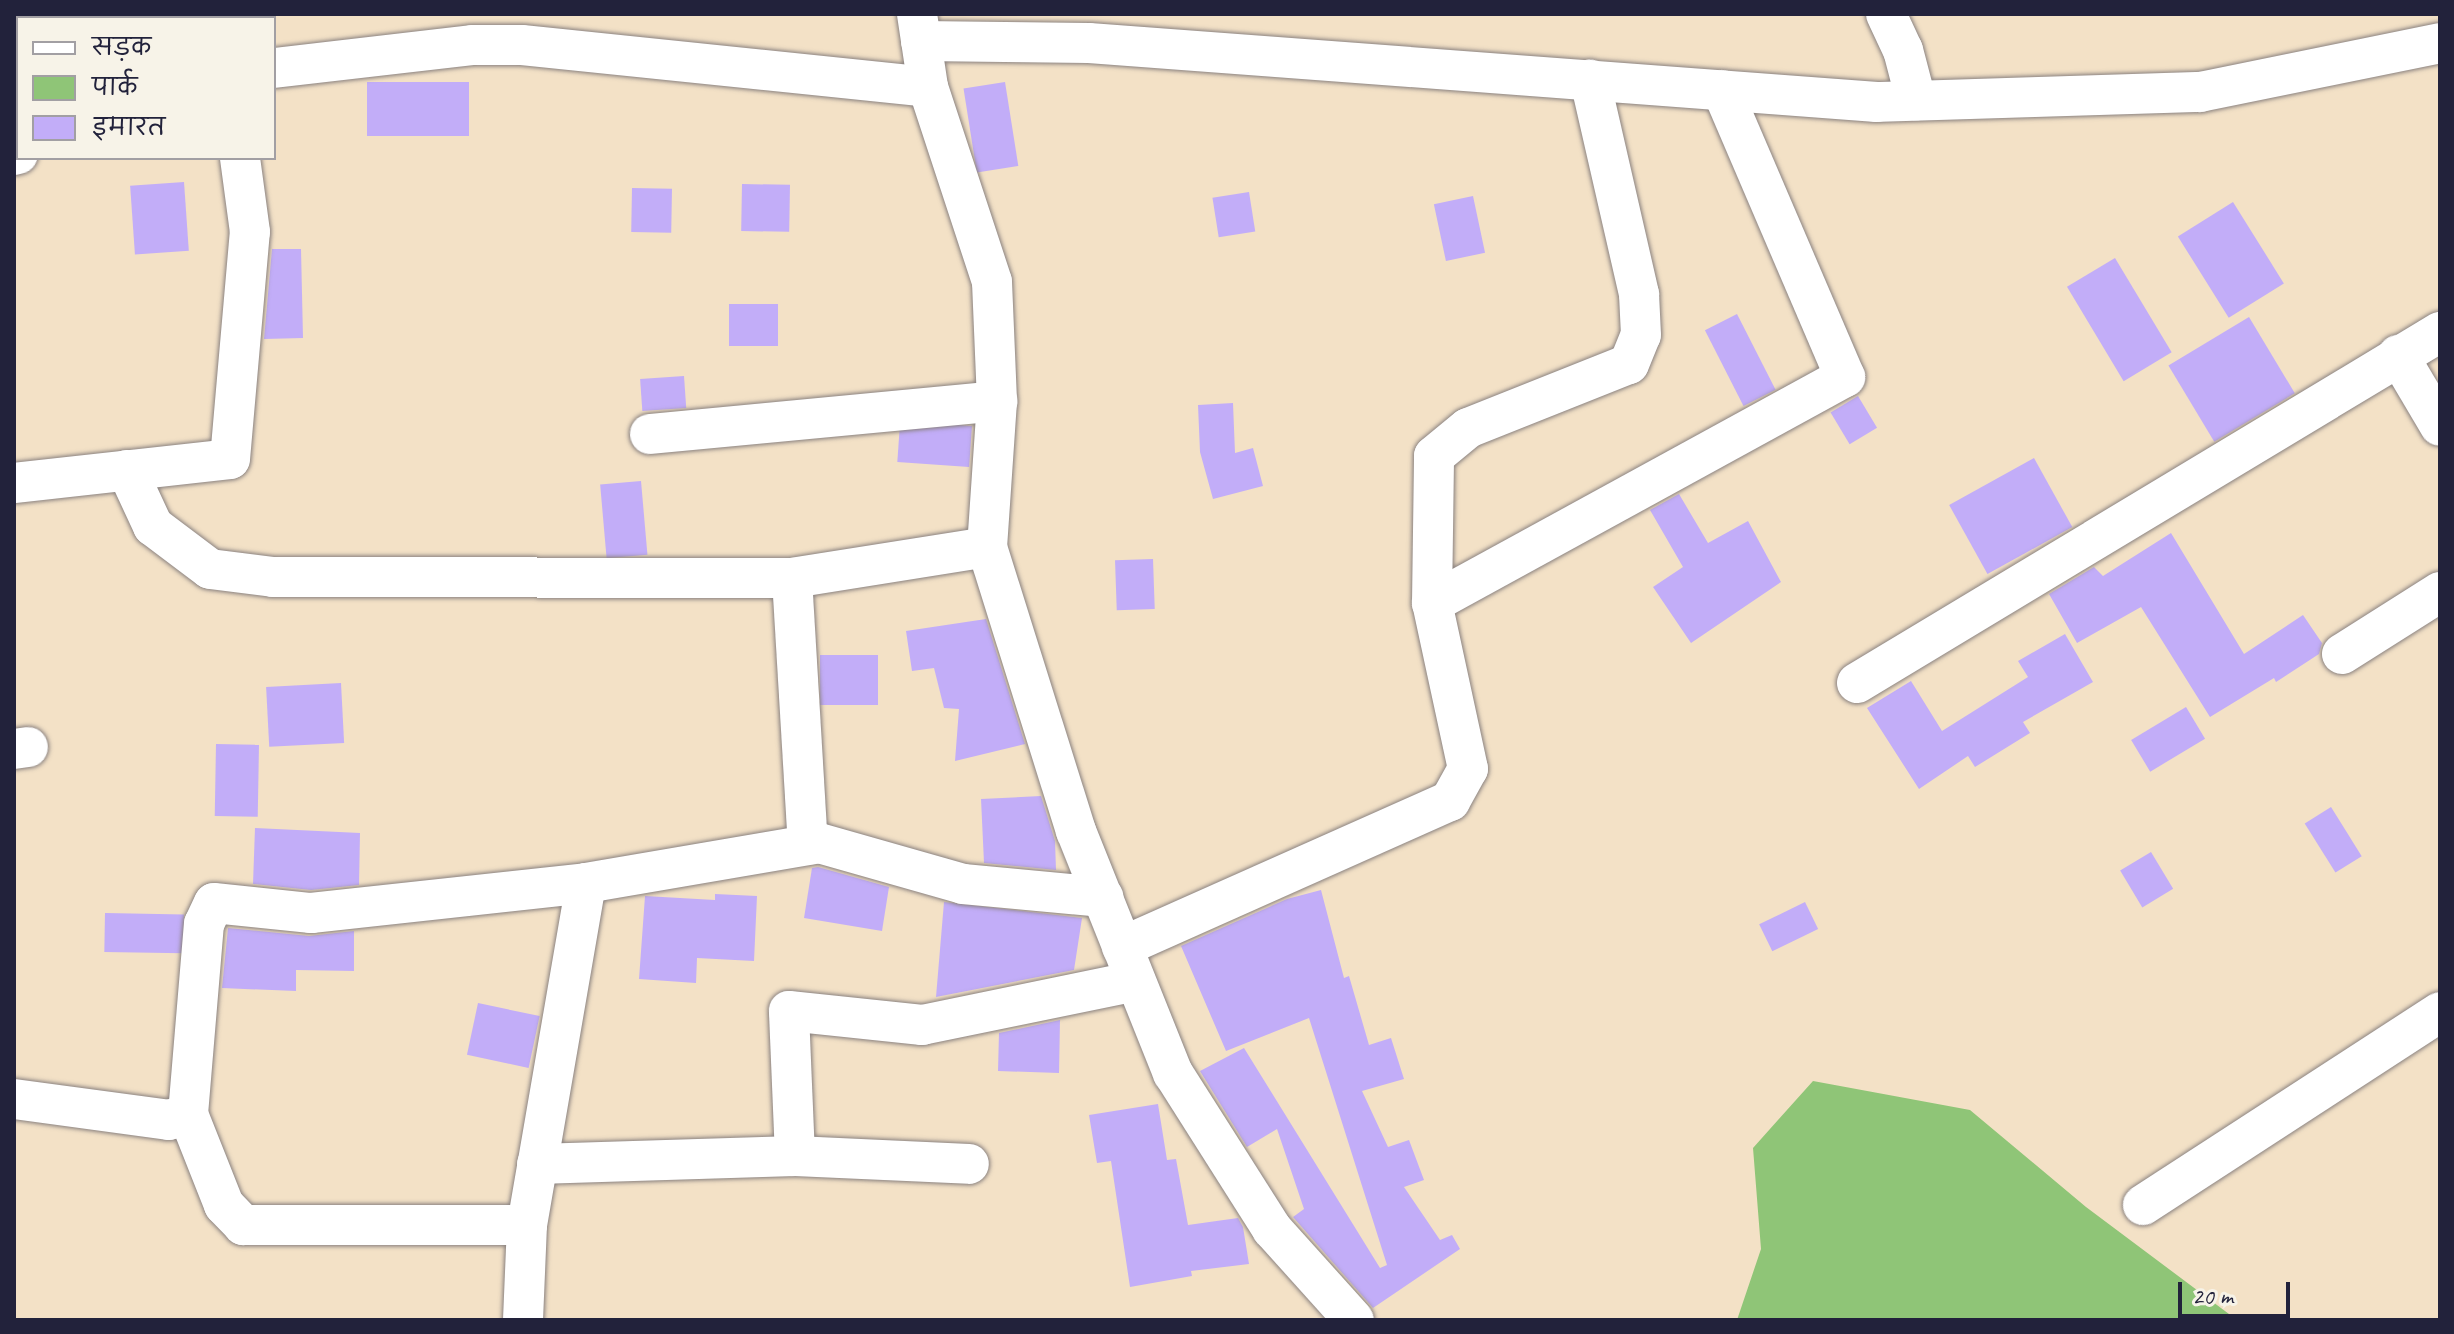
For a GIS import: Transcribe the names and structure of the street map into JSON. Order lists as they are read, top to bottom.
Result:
{
  "legend": ["सड़क", "पार्क", "इमारत"],
  "scale_bar": "20 m"
}
